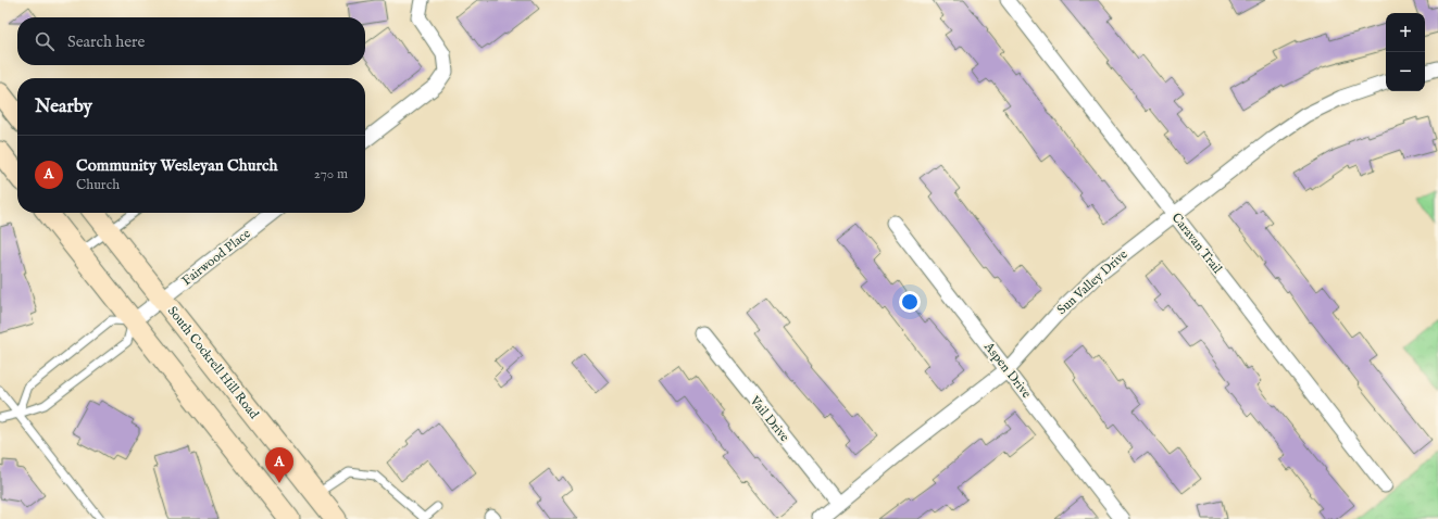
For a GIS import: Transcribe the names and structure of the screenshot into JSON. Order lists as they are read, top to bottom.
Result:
{
  "streets": {
    "main road": ["South Cockrell Hill Road"],
    "street": [
      "Caravan Trail",
      "Fairwood Place",
      "Sun Valley Drive",
      "Aspen Drive",
      "Vail Drive"
    ]
  },
  "crossings": [
    ["Caravan Trail", "Sun Valley Drive"],
    ["Fairwood Place", "South Cockrell Hill Road"],
    ["Sun Valley Drive", "Aspen Drive"],
    ["Sun Valley Drive", "Vail Drive"]
  ],
  "page": {
    "map_buttons": ["+", "−"],
    "search": "Search here",
    "heading": "Nearby",
    "list": [
      {
        "mark": "A",
        "name": "Community Wesleyan Church",
        "note": "Church",
        "value": "270 m"
      }
    ],
    "pins": "A"
  }
}
